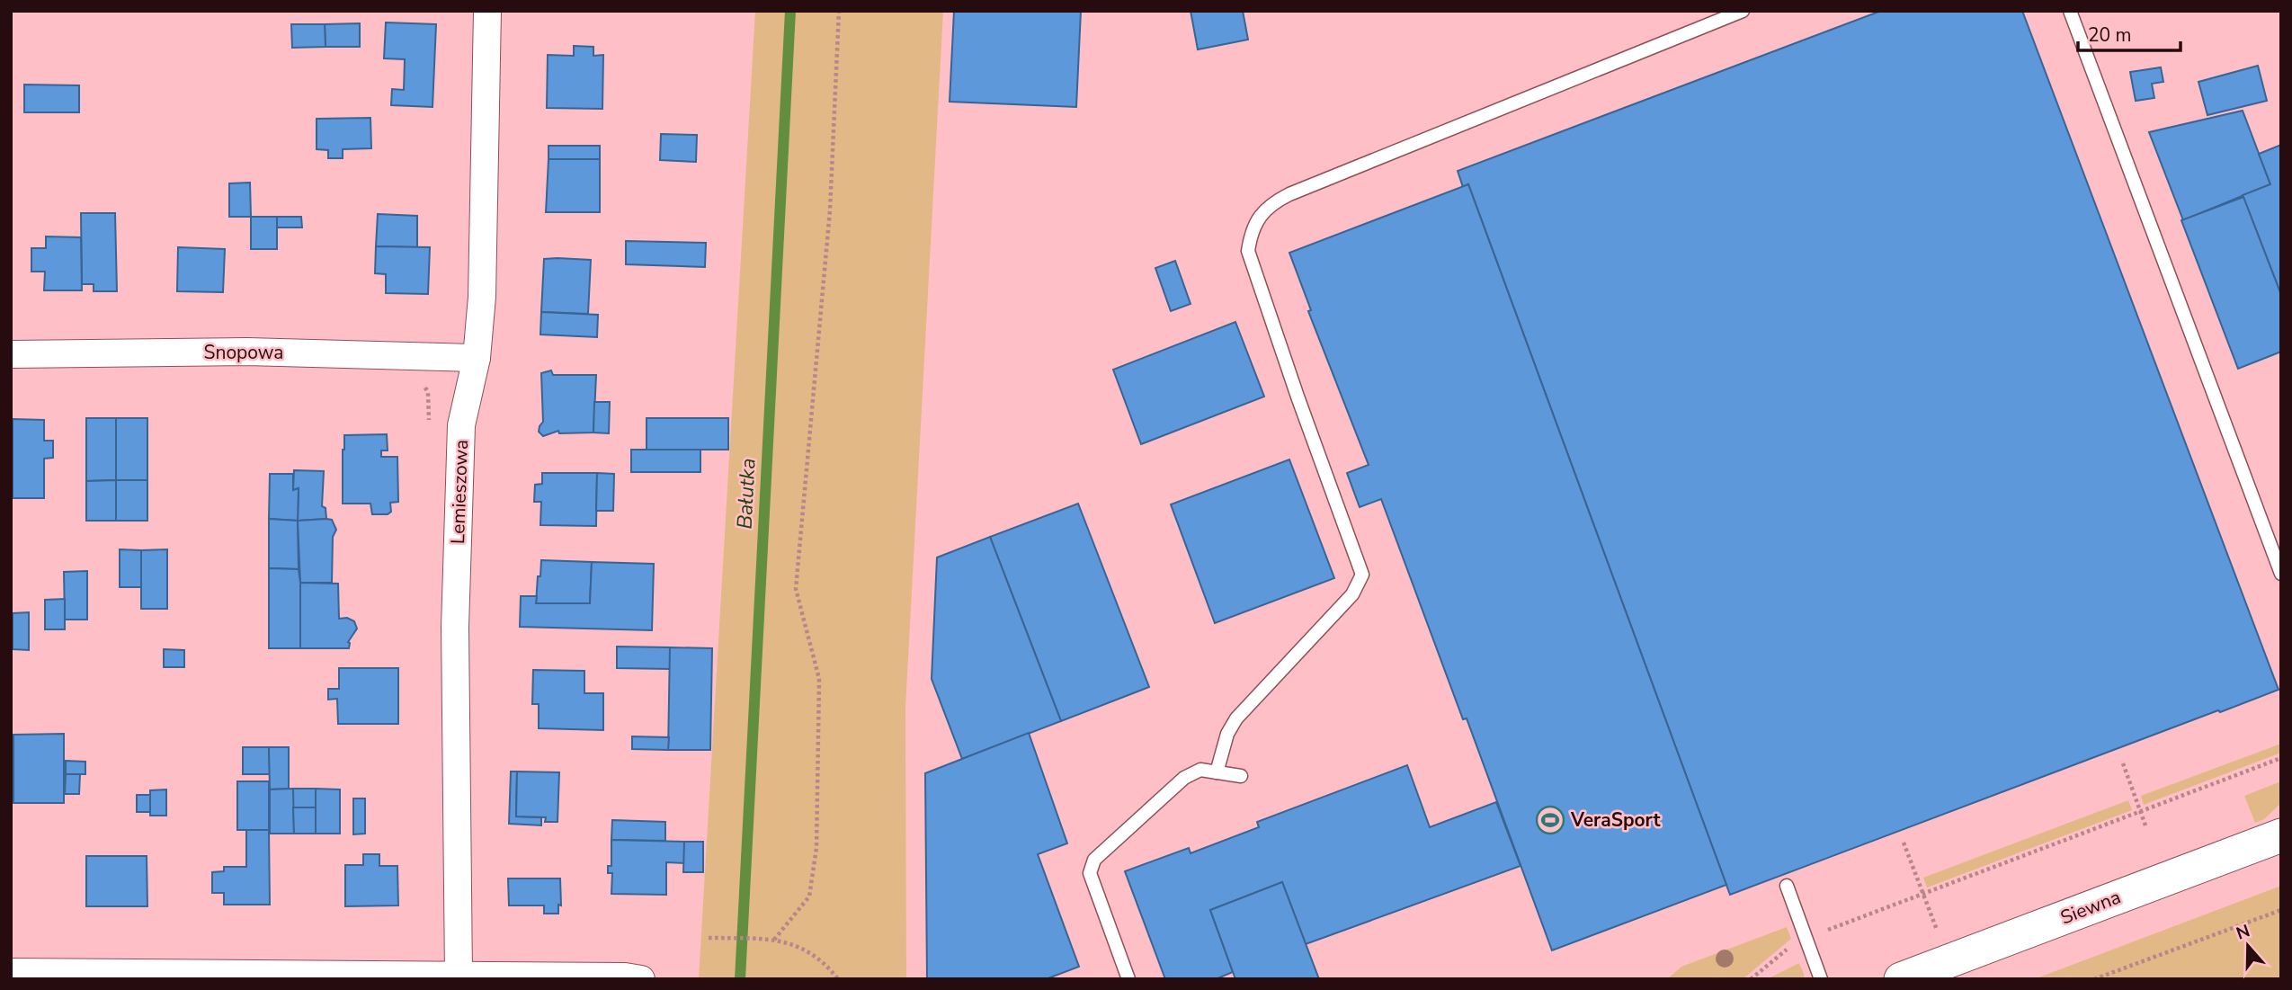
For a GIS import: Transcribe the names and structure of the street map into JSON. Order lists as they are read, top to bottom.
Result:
{
  "streets": {
    "street": ["Snopowa", "Lemieszowa", "Siewna"]
  },
  "crossings": [
    ["Snopowa", "Lemieszowa"]
  ],
  "water": ["Bałutka"],
  "places": {
    "sports": ["VeraSport"]
  },
  "scale_bar": "20 m",
  "north": "top"
}
